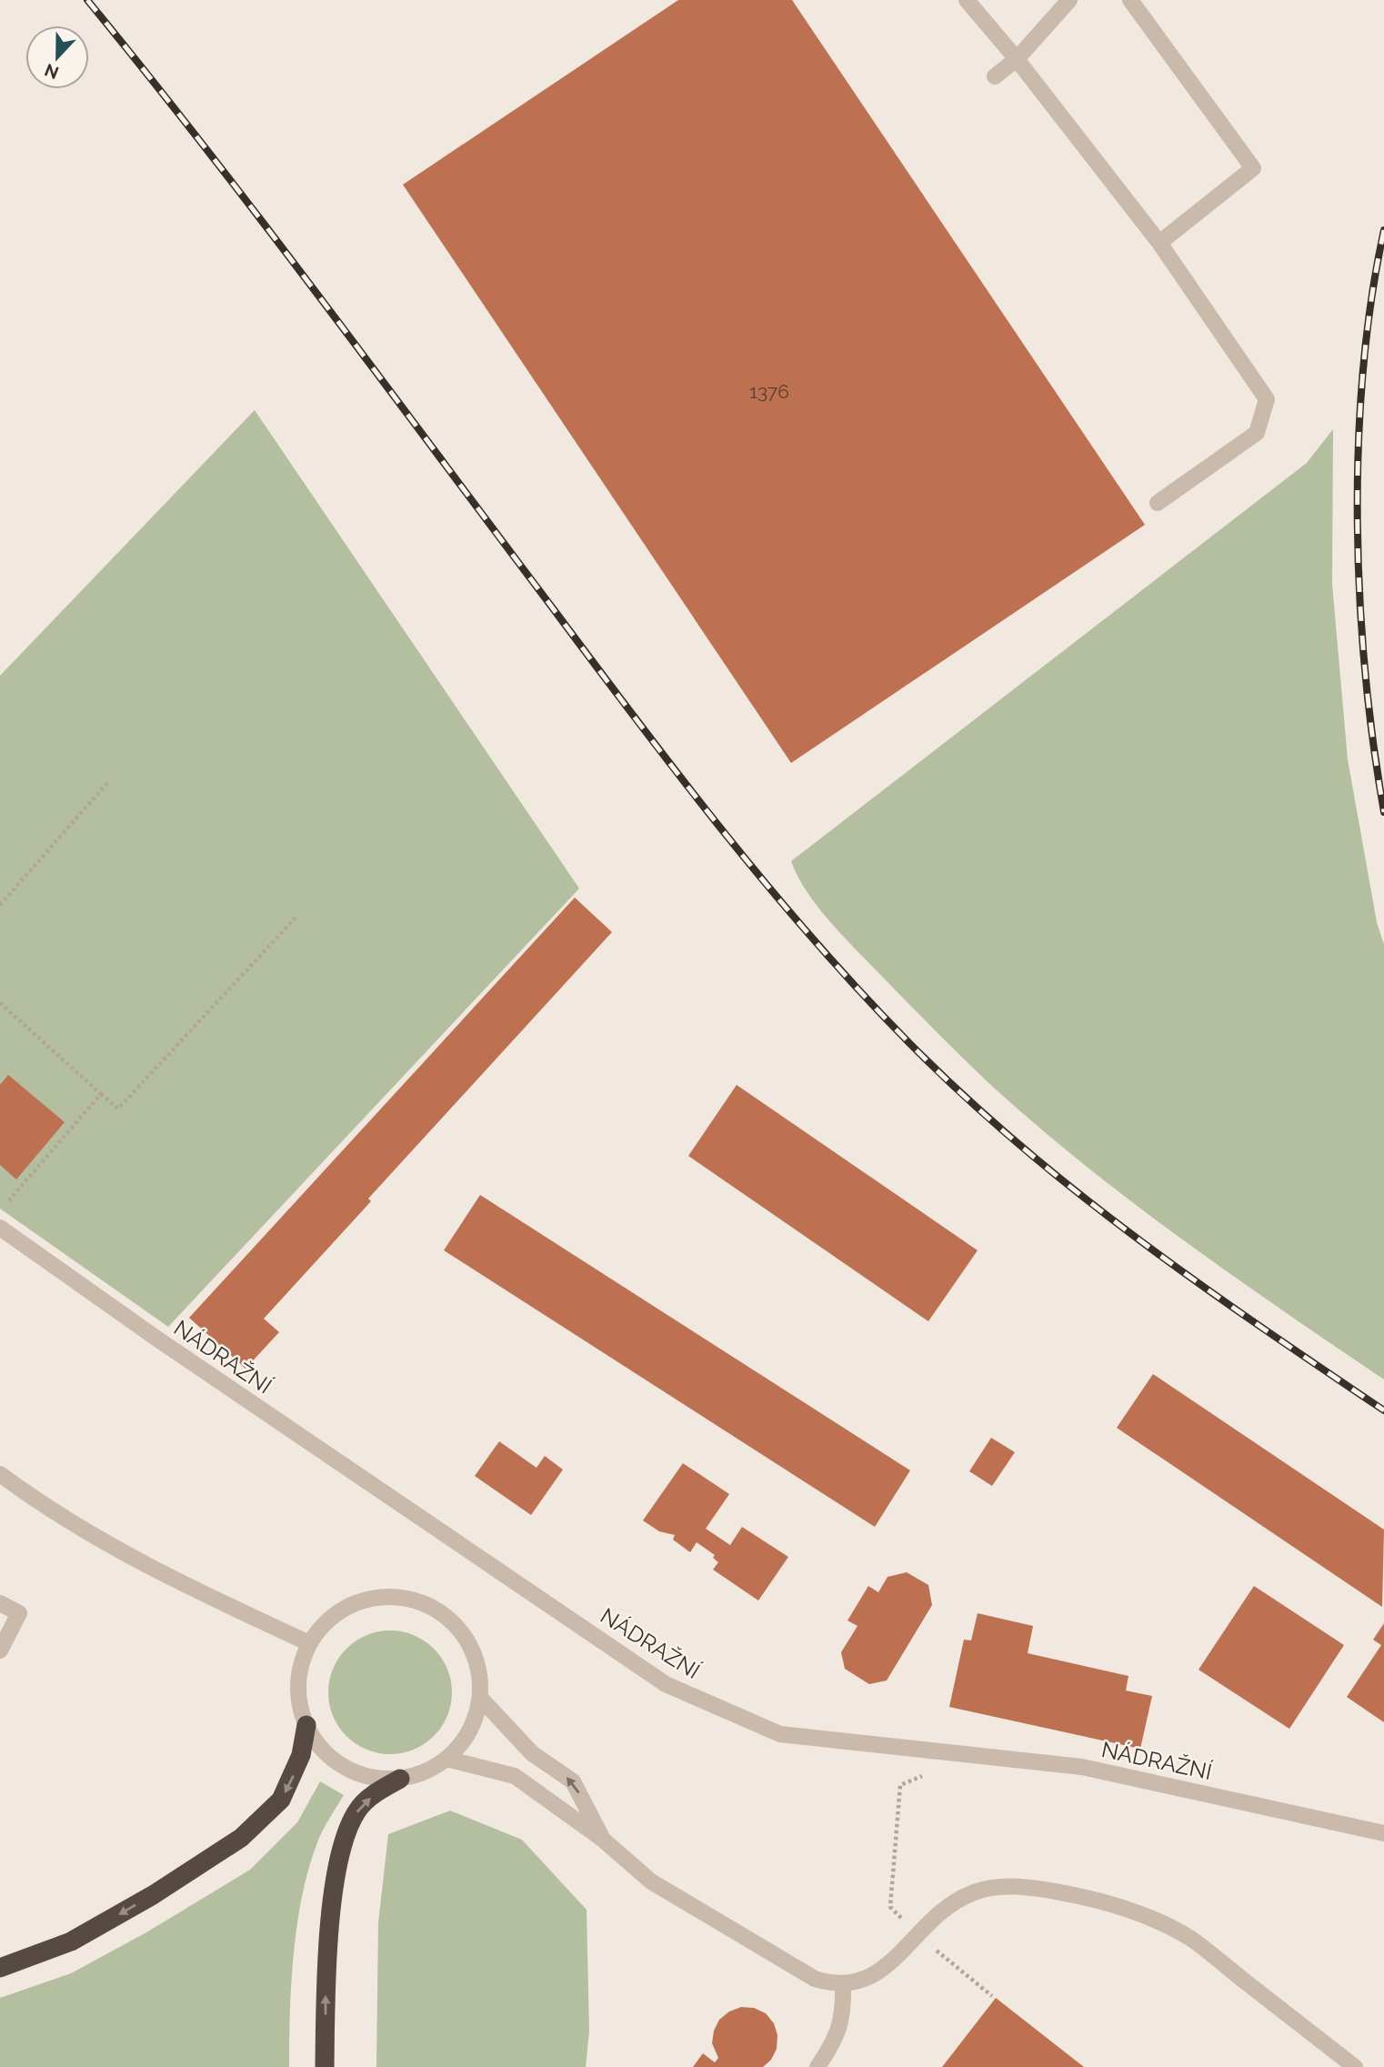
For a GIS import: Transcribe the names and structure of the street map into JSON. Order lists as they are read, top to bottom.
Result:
{
  "streets": {
    "street": ["NÁDRAŽNÍ"]
  },
  "house_numbers": ["1376"],
  "north": "bottom"
}
